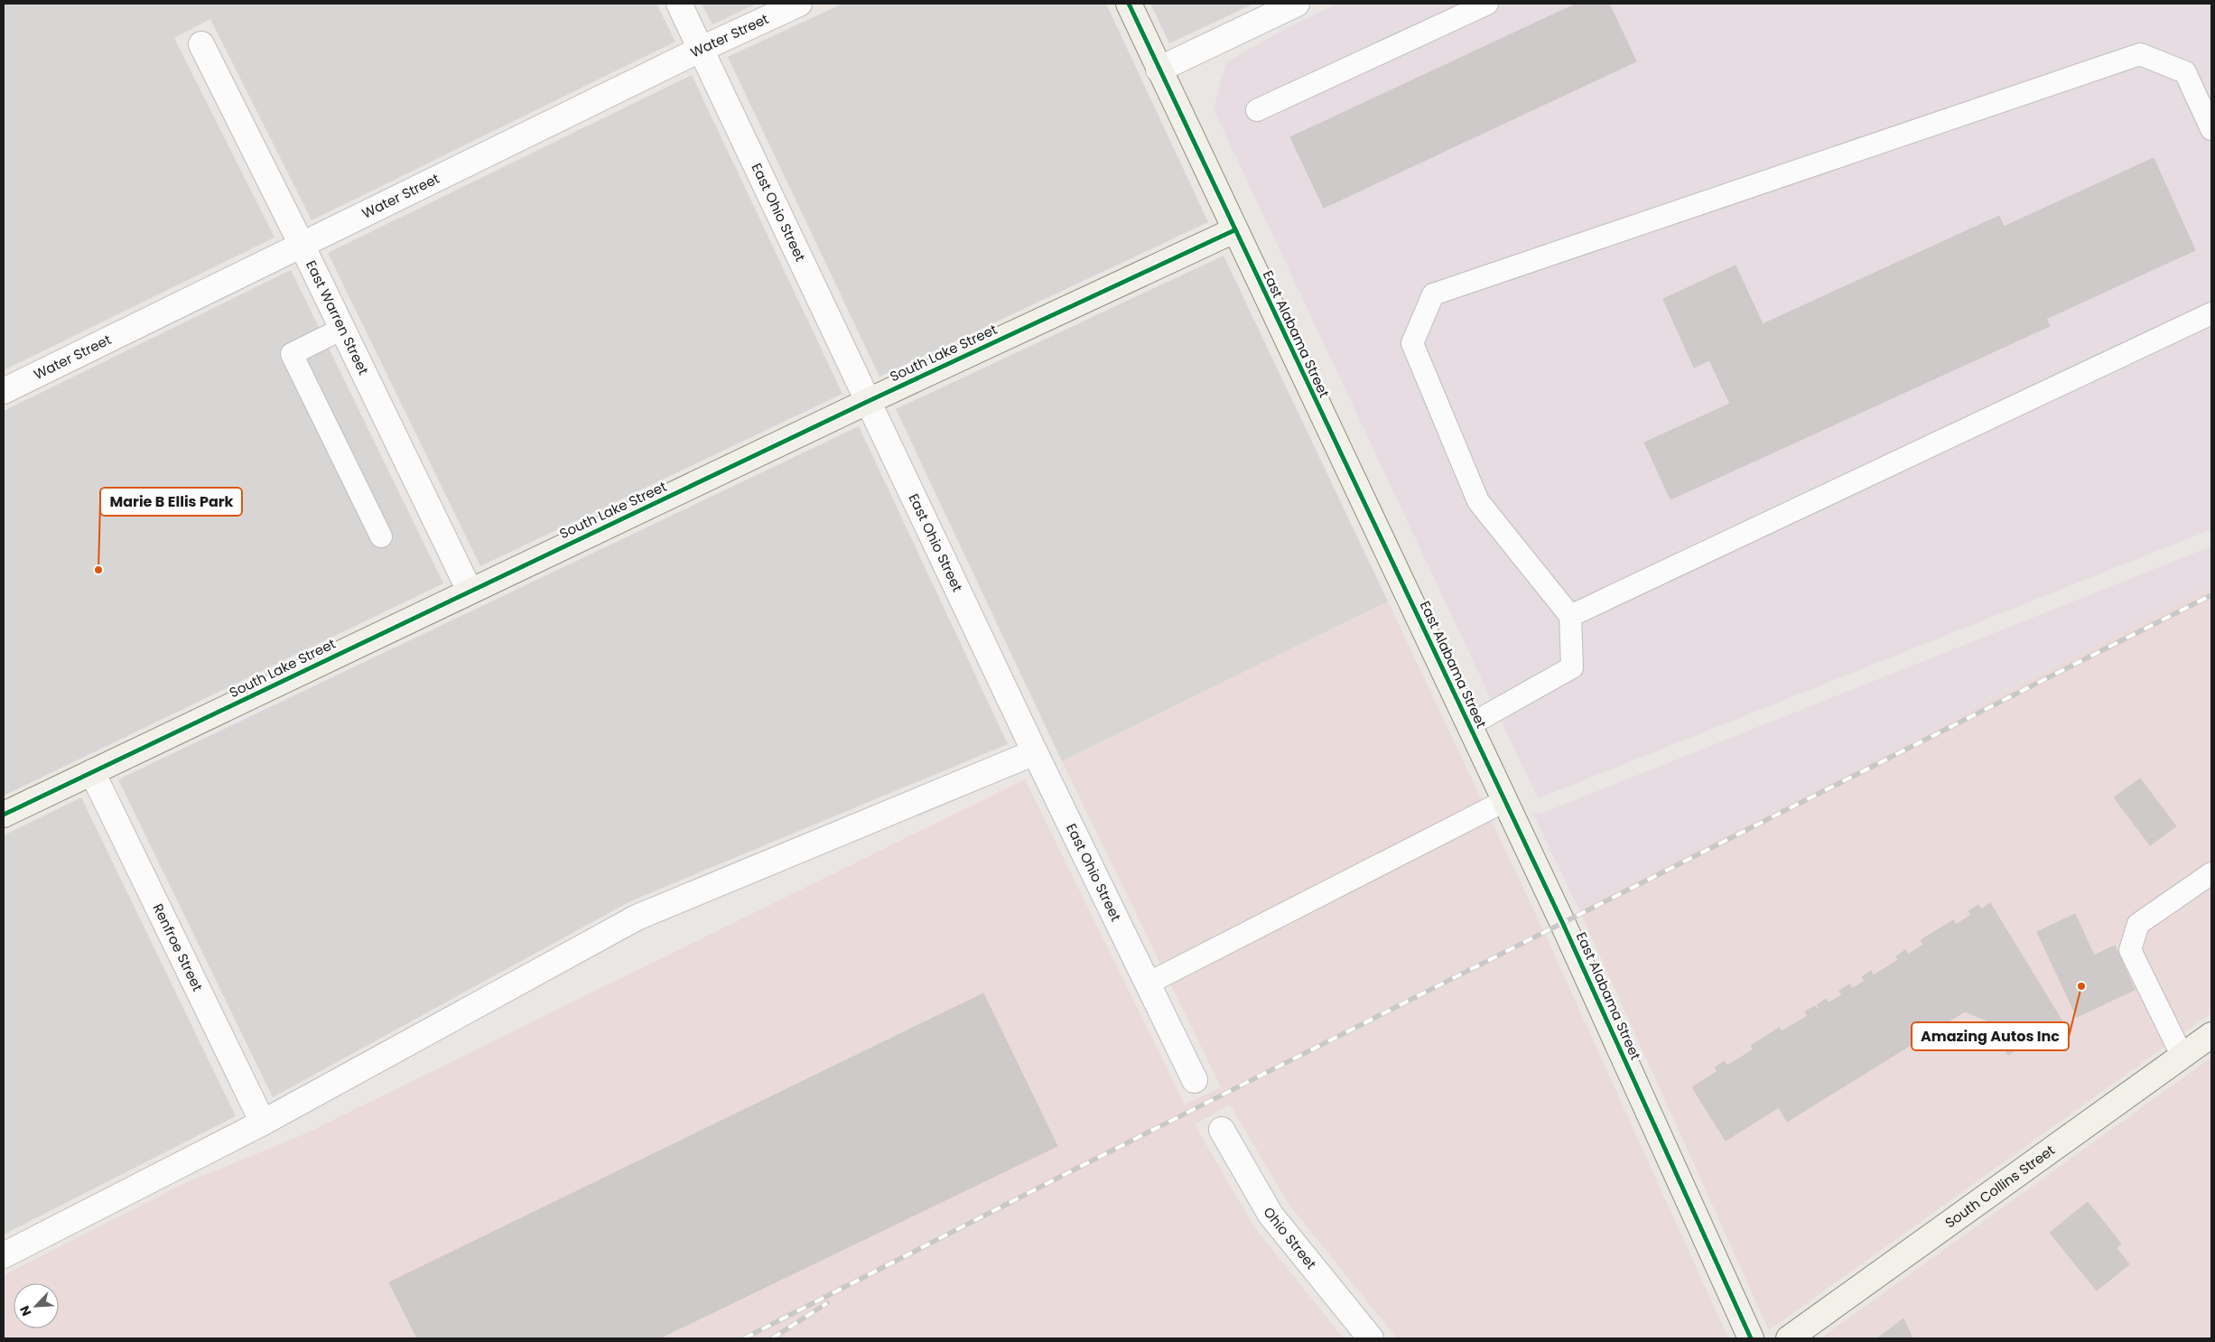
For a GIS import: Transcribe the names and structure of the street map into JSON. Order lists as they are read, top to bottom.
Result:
{
  "streets": {
    "street": [
      "Water Street",
      "East Ohio Street",
      "East Warren Street",
      "East Alabama Street",
      "South Lake Street",
      "Renfroe Street",
      "South Collins Street",
      "Ohio Street"
    ]
  },
  "crossings": [
    ["Water Street", "East Ohio Street"],
    ["Water Street", "East Warren Street"],
    ["East Ohio Street", "South Lake Street"],
    ["East Warren Street", "South Lake Street"],
    ["East Alabama Street", "South Lake Street"],
    ["South Lake Street", "Renfroe Street"]
  ],
  "places": ["Marie B Ellis Park", "Amazing Autos Inc"],
  "north": "bottom left"
}
